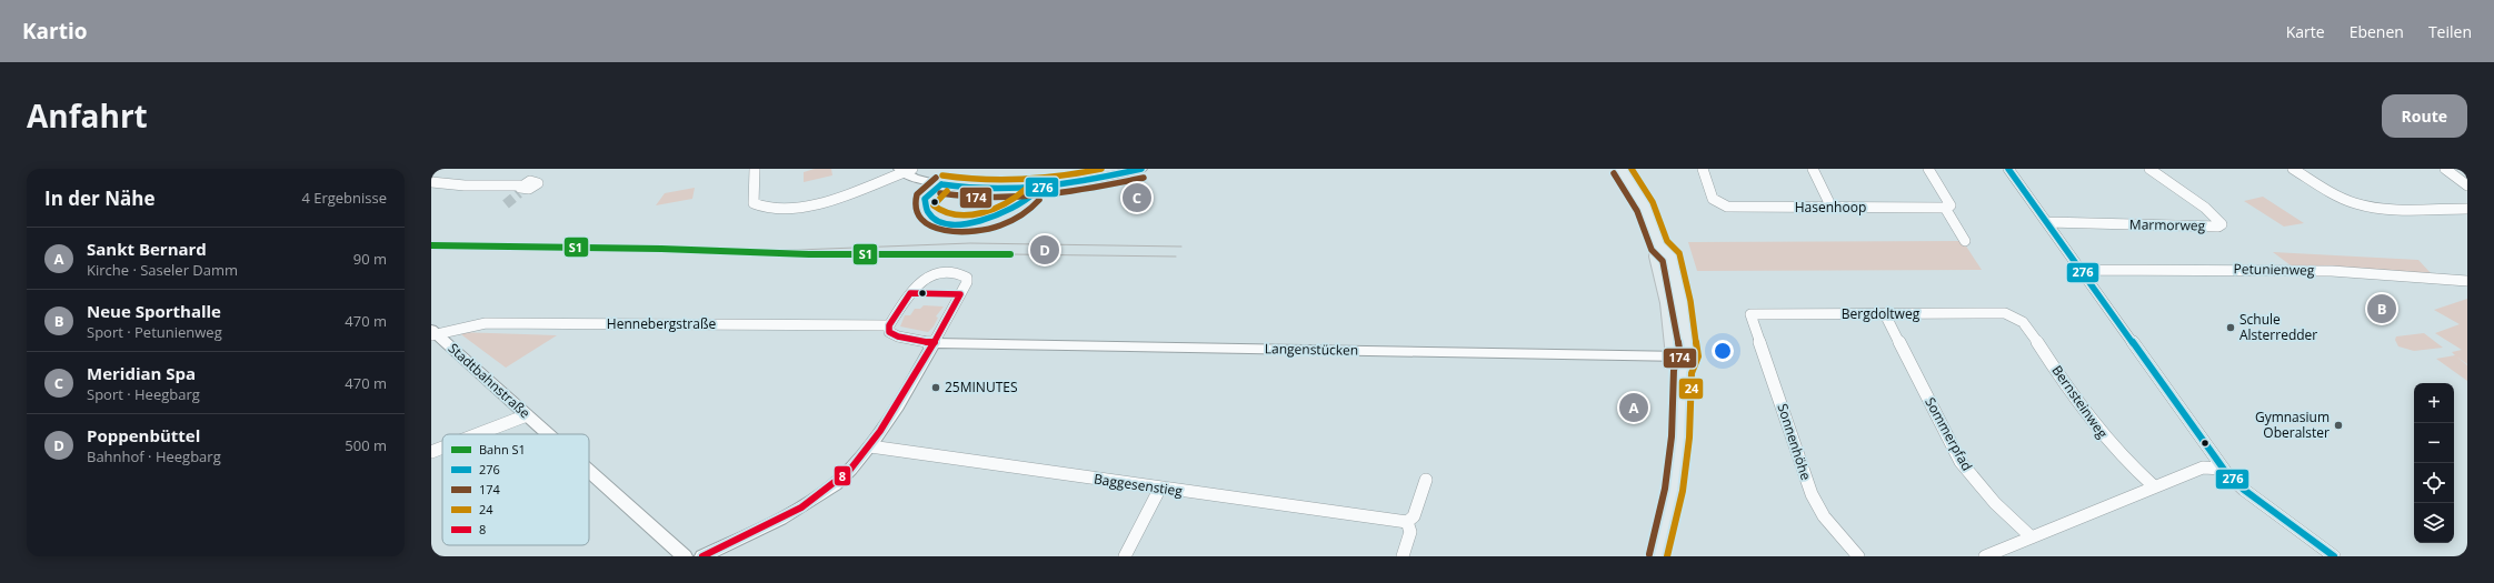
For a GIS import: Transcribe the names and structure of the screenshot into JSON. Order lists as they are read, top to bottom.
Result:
{
  "streets": {
    "street": [
      "Hasenhoop",
      "Marmorweg",
      "Petunienweg",
      "Bergdoltweg",
      "Hennebergstraße",
      "Langenstücken",
      "Stadtbahnstraße",
      "Bernsteinweg",
      "Sommerpfad",
      "Sonnenhöhe",
      "Baggesenstieg"
    ]
  },
  "crossings": [
    ["Bergdoltweg", "Bernsteinweg"],
    ["Bergdoltweg", "Sommerpfad"],
    ["Bergdoltweg", "Sonnenhöhe"],
    ["Hennebergstraße", "Stadtbahnstraße"]
  ],
  "places": ["Schule Alsterredder", "25MINUTES", "Gymnasium Oberalster"],
  "lines": [
    "transit line 276",
    "transit line 24",
    "transit line 174",
    "rail line S1",
    "transit line 8"
  ],
  "legend": [
    "Bahn S1",
    "276",
    "174",
    "24",
    "8"
  ],
  "page": {
    "header": "Kartio",
    "nav": ["Karte", "Ebenen", "Teilen"],
    "title": "Anfahrt",
    "buttons": "Route",
    "heading": ["In der Nähe", "4 Ergebnisse"],
    "pins": [
      "C",
      "D",
      "B",
      "A"
    ],
    "list": [
      {
        "mark": "A",
        "name": "Sankt Bernard",
        "note": "Kirche · Saseler Damm",
        "value": "90 m"
      },
      {
        "mark": "B",
        "name": "Neue Sporthalle",
        "note": "Sport · Petunienweg",
        "value": "470 m"
      },
      {
        "mark": "C",
        "name": "Meridian Spa",
        "note": "Sport · Heegbarg",
        "value": "470 m"
      },
      {
        "mark": "D",
        "name": "Poppenbüttel",
        "note": "Bahnhof · Heegbarg",
        "value": "500 m"
      }
    ],
    "map_buttons": ["+", "−"]
  }
}
